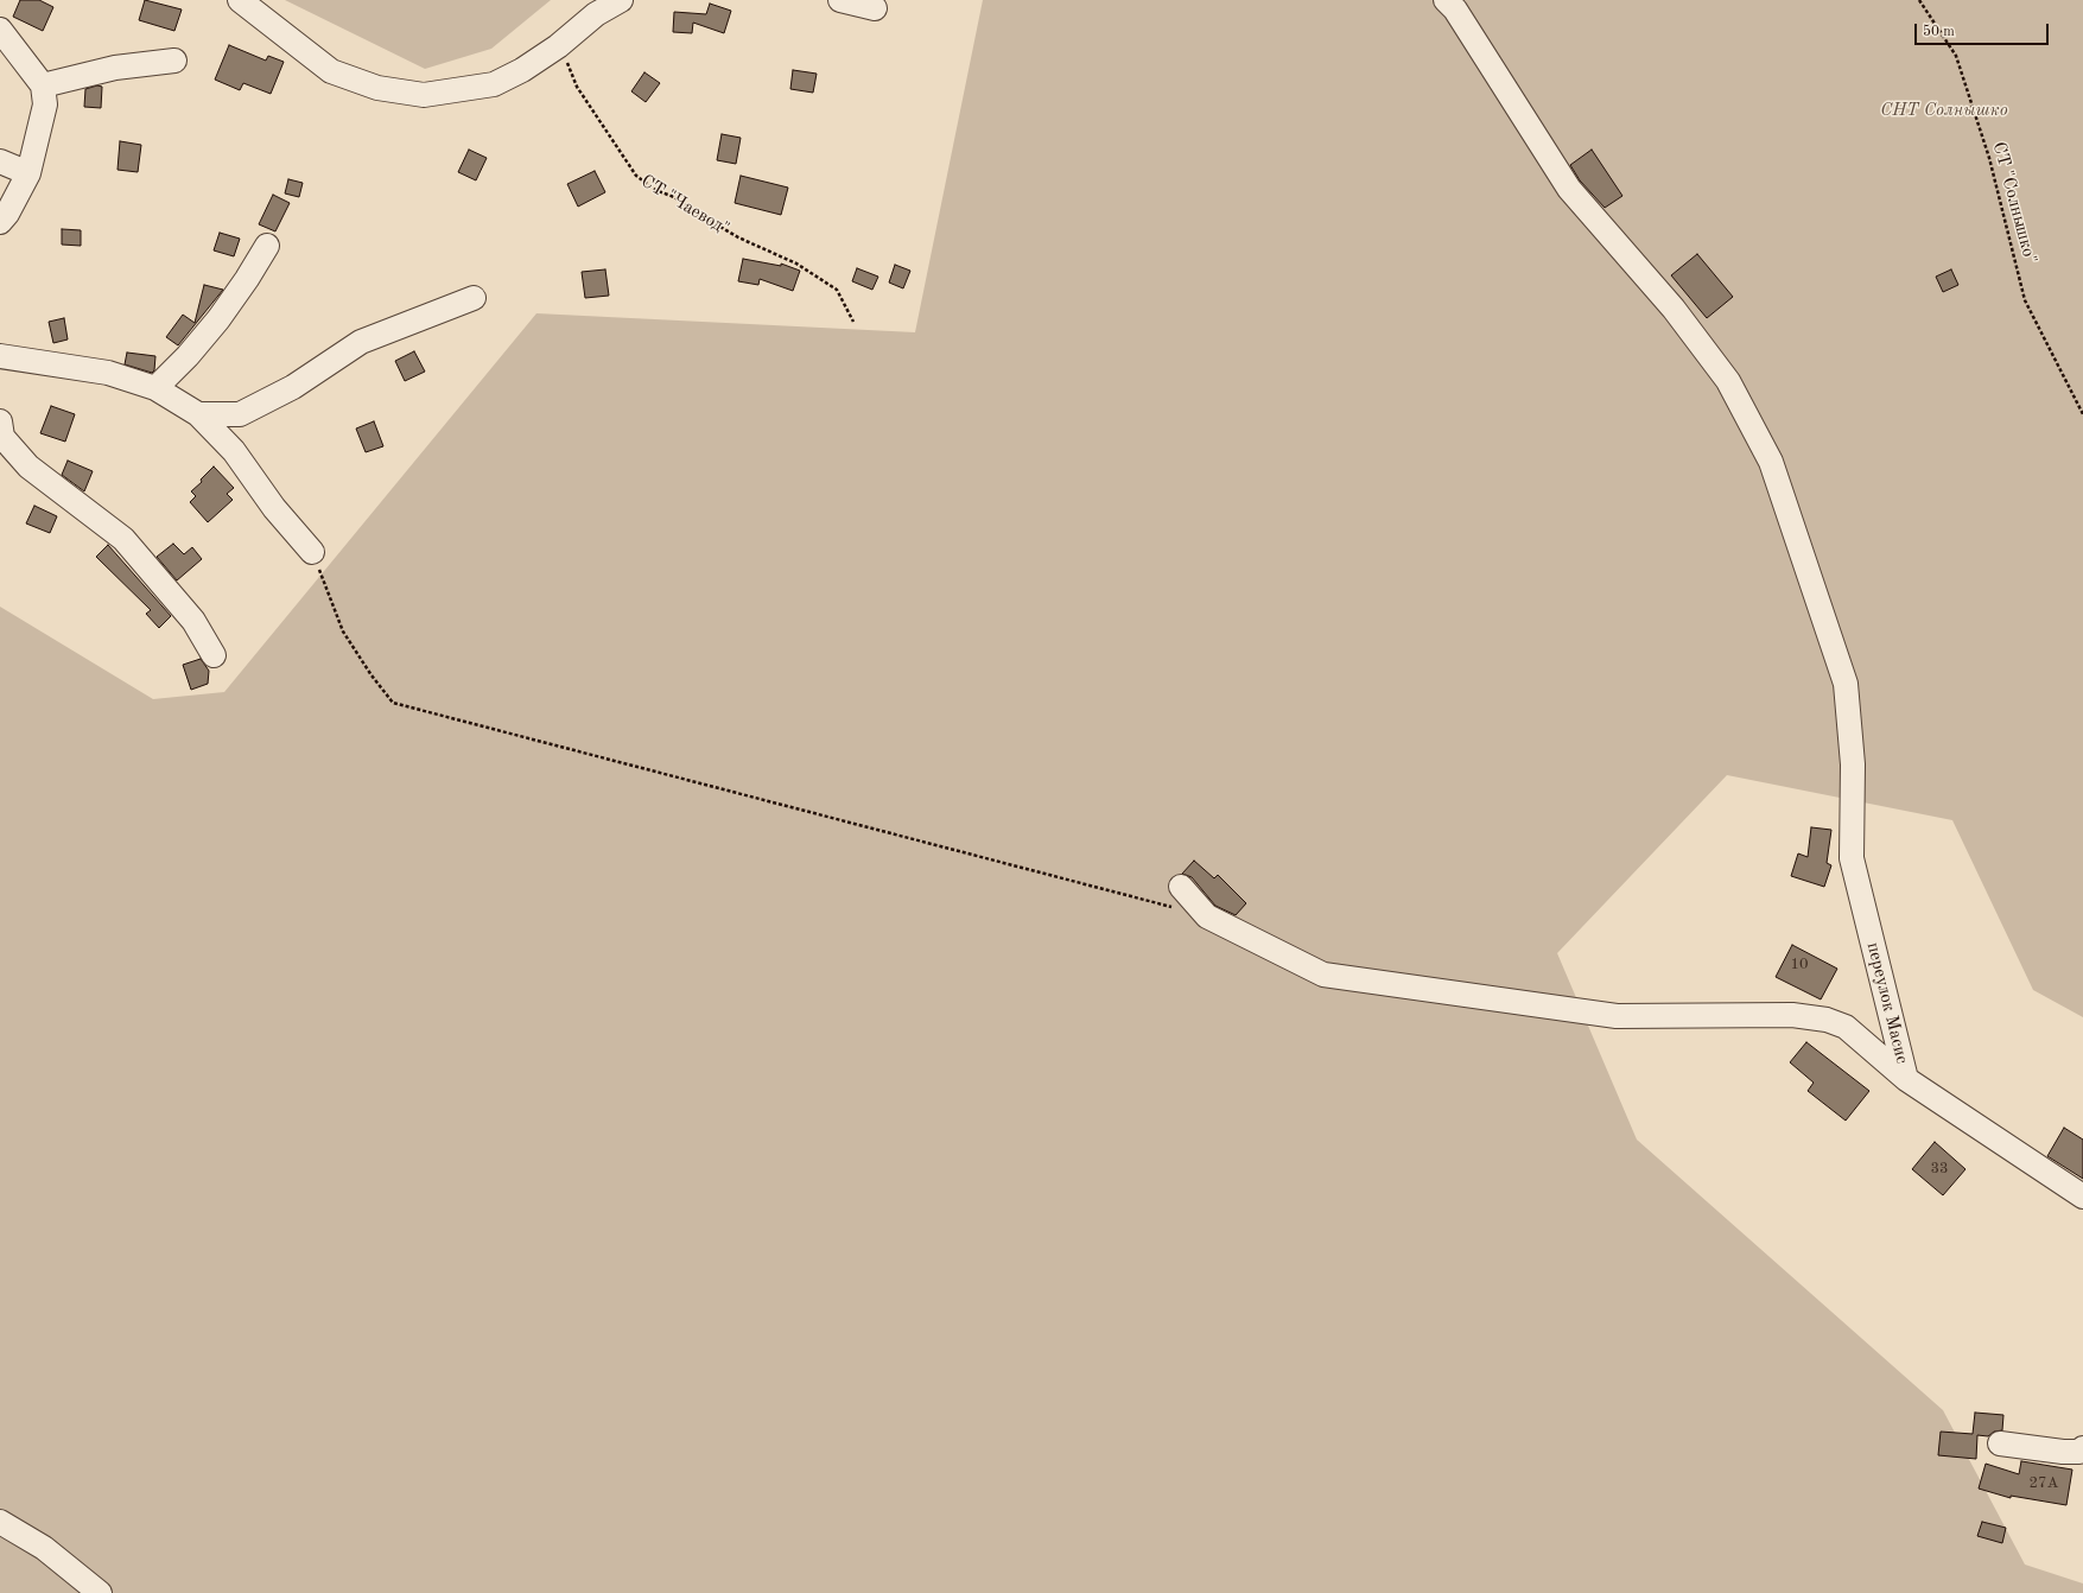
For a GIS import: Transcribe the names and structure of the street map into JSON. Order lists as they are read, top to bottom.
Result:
{
  "streets": {
    "street": ["переулок Масис"],
    "path": ["СТ \"Солнышко\"", "СТ \"Чаевод\""]
  },
  "parks": ["СНТ Солнышко"],
  "house_numbers": ["10", "33", "27А"],
  "scale_bar": "50 m"
}
